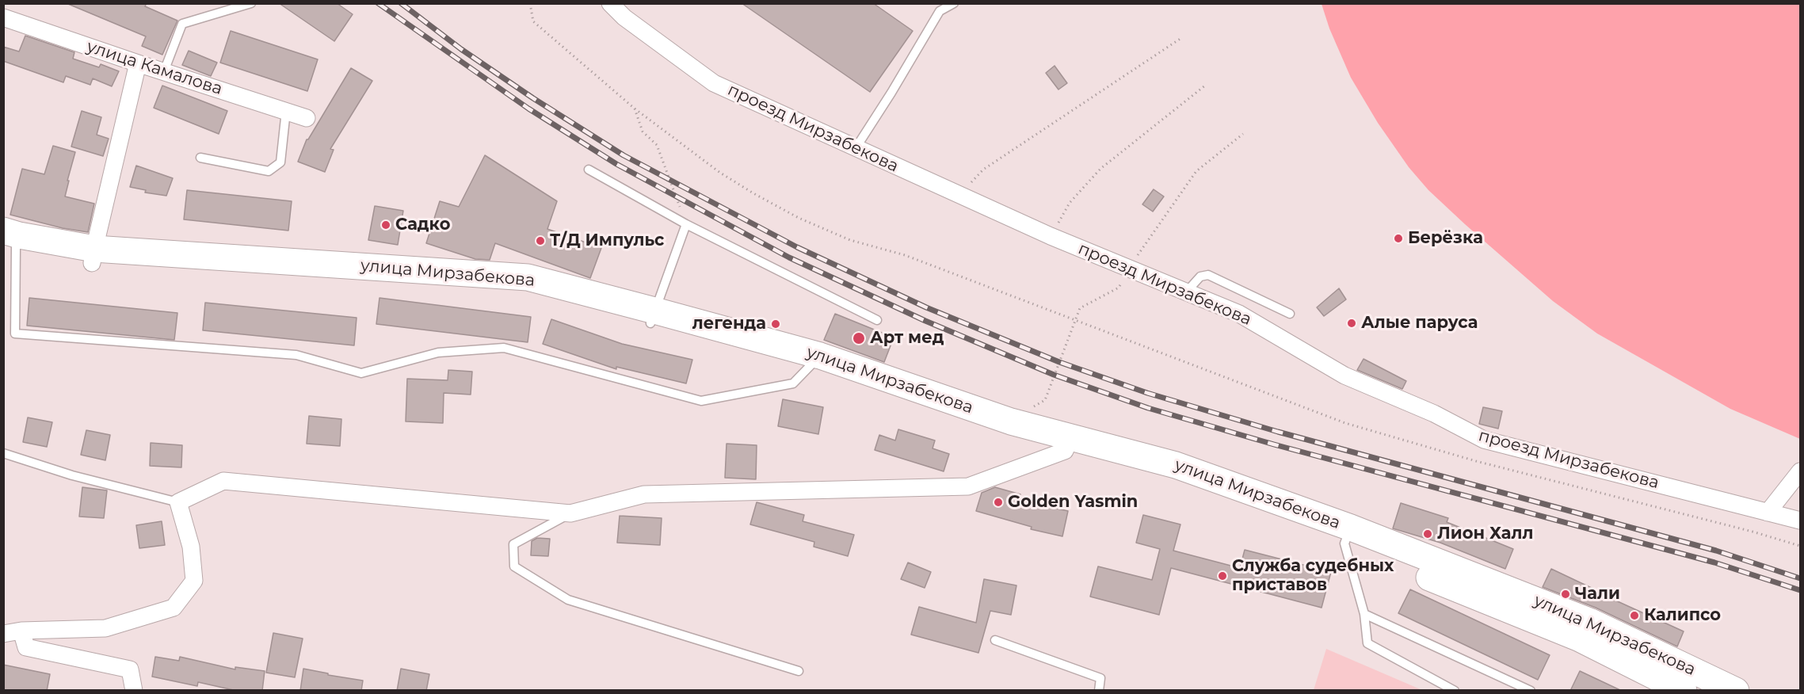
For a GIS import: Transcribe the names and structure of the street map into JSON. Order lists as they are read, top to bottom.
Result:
{
  "streets": {
    "main road": ["улица Мирзабекова"],
    "street": ["улица Камалова", "проезд Мирзабекова"]
  },
  "places": [
    "Садко",
    "Берёзка",
    "Т/Д Импульс",
    "Алые паруса",
    "легенда",
    "Арт мед",
    "Golden Yasmin",
    "Лион Халл",
    "Служба судебных приставов",
    "Чали",
    "Калипсо"
  ]
}
